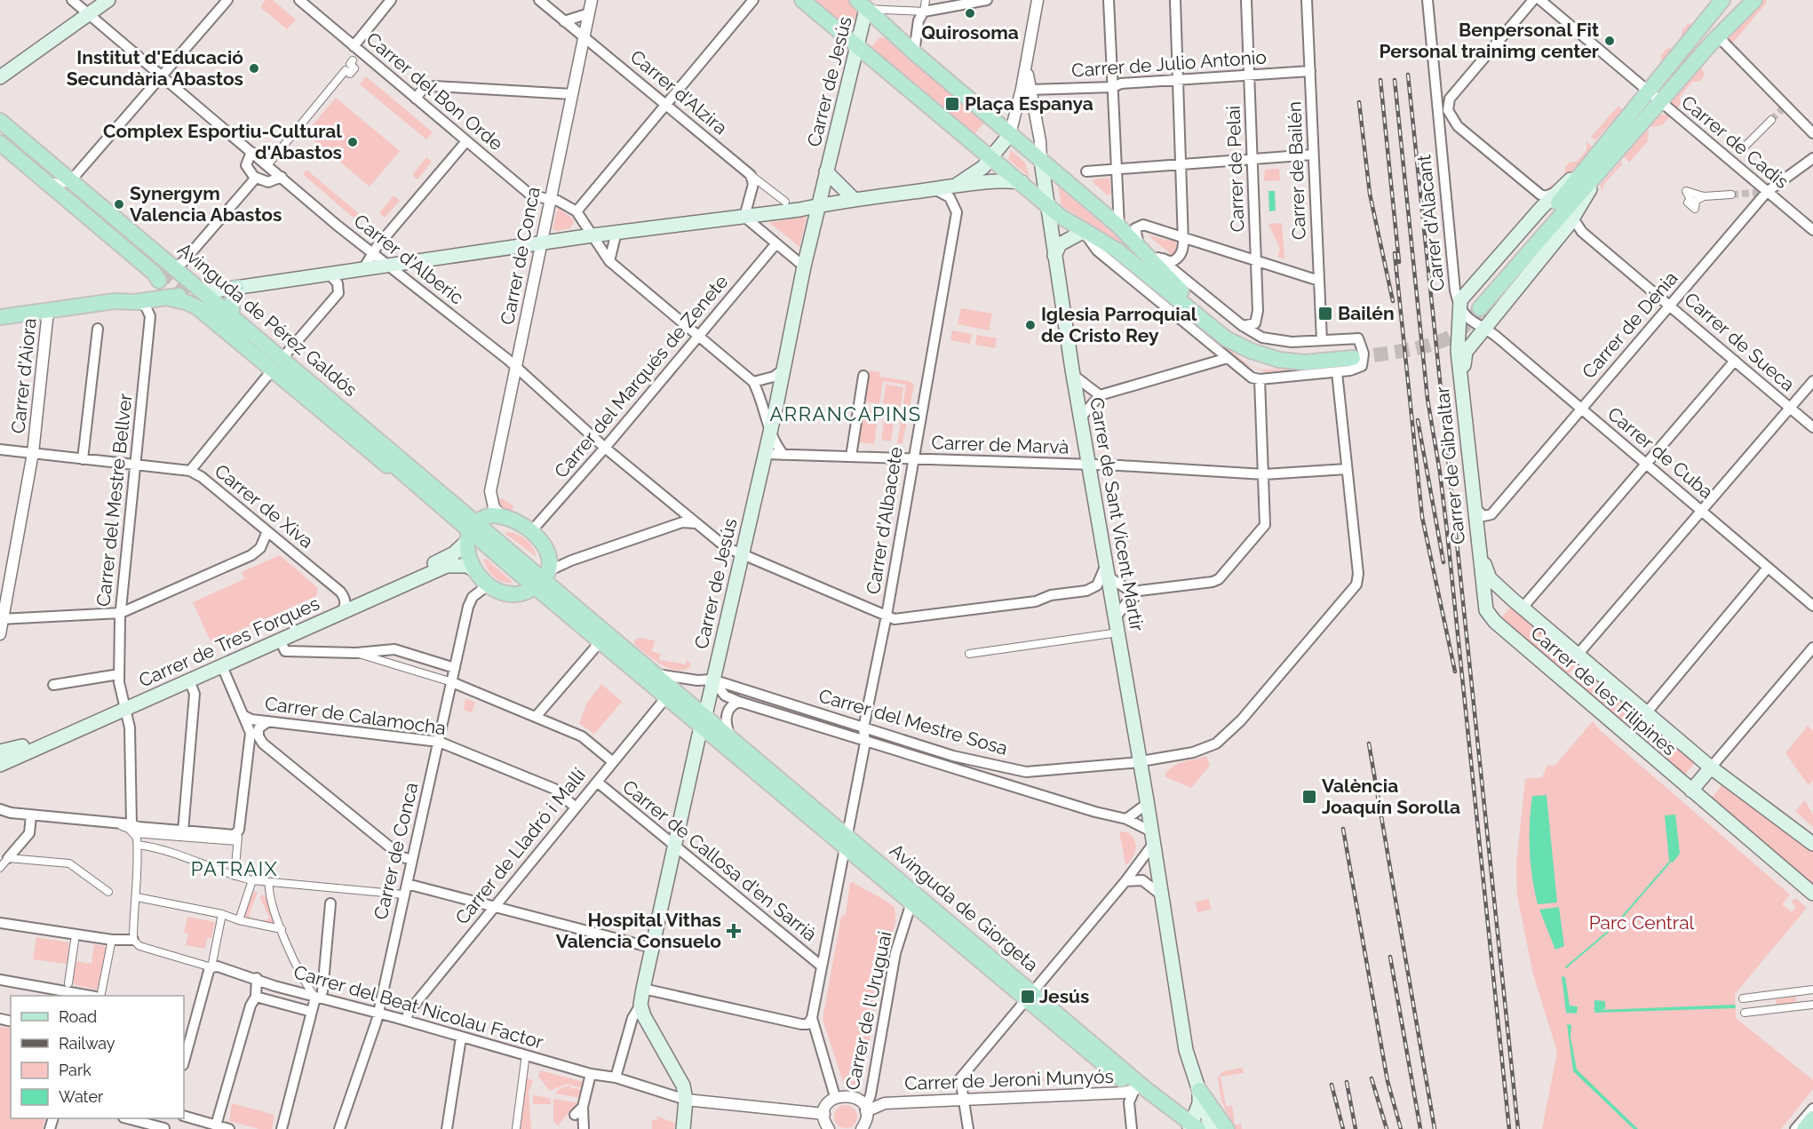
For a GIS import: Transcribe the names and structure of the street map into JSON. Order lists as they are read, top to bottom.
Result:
{
  "streets": {
    "main road": [
      "Carrer de Jesús",
      "Avinguda de Pérez Galdós",
      "Carrer de Gibraltar",
      "Carrer de Sant Vicent Màrtir",
      "Carrer de Tres Forques",
      "Carrer de les Filipines",
      "Avinguda de Giorgeta"
    ],
    "street": [
      "Carrer de Julio Antonio",
      "Carrer del Bon Orde",
      "Carrer d'Alzira",
      "Carrer de Cadis",
      "Carrer de Pelai",
      "Carrer de Bailén",
      "Carrer d'Alacant",
      "Carrer de Conca",
      "Carrer d'Alberic",
      "Carrer de Dénia",
      "Carrer de Sueca",
      "Carrer d'Aiora",
      "Carrer del Marqués de Zenete",
      "Carrer de Marvà",
      "Carrer de Cuba",
      "Carrer del Mestre Bellver",
      "Carrer de Xiva",
      "Carrer d'Albacete",
      "Carrer de Calamocha",
      "Carrer del Mestre Sosa",
      "Carrer de Lladró i Mallí",
      "Carrer de Callosa d'en Sarrià",
      "Carrer del Beat Nicolau Factor",
      "Carrer de l'Uruguai",
      "Carrer de Jeroni Munyós"
    ]
  },
  "crossings": [
    ["Carrer de Julio Antonio", "Carrer de Pelai"],
    ["Carrer de Julio Antonio", "Carrer de Bailén"],
    ["Carrer de Jesús", "Carrer d'Alberic"],
    ["Carrer de Jesús", "Avinguda de Pérez Galdós"],
    ["Carrer de Jesús", "Carrer de Marvà"],
    ["Carrer de Jesús", "Carrer del Mestre Sosa"],
    ["Carrer de Jesús", "Carrer de Callosa d'en Sarrià"],
    ["Carrer de Jesús", "Avinguda de Giorgeta"],
    ["Carrer del Bon Orde", "Carrer de Conca"],
    ["Carrer d'Alzira", "Carrer de Conca"],
    ["Carrer de Cadis", "Carrer de Dénia"],
    ["Carrer d'Alacant", "Carrer de Cuba"],
    ["Carrer d'Alacant", "Carrer de Gibraltar"],
    ["Carrer de Conca", "Carrer d'Alberic"],
    ["Carrer de Conca", "Carrer de Calamocha"],
    ["Carrer de Conca", "Carrer del Beat Nicolau Factor"],
    ["Carrer d'Alberic", "Carrer del Marqués de Zenete"],
    ["Carrer d'Alberic", "Carrer d'Albacete"],
    ["Avinguda de Pérez Galdós", "Carrer de Tres Forques"],
    ["Avinguda de Pérez Galdós", "Carrer del Mestre Sosa"],
    ["Avinguda de Pérez Galdós", "Carrer de Lladró i Mallí"],
    ["Avinguda de Pérez Galdós", "Avinguda de Giorgeta"],
    ["Carrer de Dénia", "Carrer de Sueca"],
    ["Carrer de Dénia", "Carrer de Cuba"],
    ["Carrer de Dénia", "Carrer de Gibraltar"],
    ["Carrer de Sueca", "Carrer de Gibraltar"],
    ["Carrer d'Aiora", "Carrer de Xiva"],
    ["Carrer de Marvà", "Carrer de Sant Vicent Màrtir"],
    ["Carrer de Marvà", "Carrer d'Albacete"],
    ["Carrer de Marvà", "Carrer del Mestre Sosa"],
    ["Carrer de Cuba", "Carrer de Gibraltar"],
    ["Carrer de Gibraltar", "Carrer de les Filipines"],
    ["Carrer del Mestre Bellver", "Carrer de Xiva"],
    ["Carrer del Mestre Bellver", "Carrer de Tres Forques"],
    ["Carrer de Xiva", "Carrer de Tres Forques"],
    ["Carrer de Sant Vicent Màrtir", "Carrer del Mestre Sosa"],
    ["Carrer d'Albacete", "Carrer del Mestre Sosa"],
    ["Carrer d'Albacete", "Carrer de Callosa d'en Sarrià"],
    ["Carrer d'Albacete", "Avinguda de Giorgeta"],
    ["Carrer de Calamocha", "Carrer de Lladró i Mallí"],
    ["Carrer de Lladró i Mallí", "Carrer de Callosa d'en Sarrià"],
    ["Carrer de Lladró i Mallí", "Carrer del Beat Nicolau Factor"],
    ["Avinguda de Giorgeta", "Carrer de l'Uruguai"],
    ["Avinguda de Giorgeta", "Carrer de Jeroni Munyós"],
    ["Carrer de l'Uruguai", "Carrer de Jeroni Munyós"]
  ],
  "districts": ["ARRANCAPINS", "PATRAIX"],
  "parks": ["Parc Central"],
  "places": {
    "other": [
      "Quirosoma",
      "Benpersonal Fit Personal trainimg center",
      "Institut d'Educació Secundària Abastos",
      "Complex Esportiu-Cultural d'Abastos",
      "Synergym Valencia Abastos",
      "Iglesia Parroquial de Cristo Rey"
    ],
    "transit": [
      "Plaça Espanya",
      "Bailén",
      "València Joaquín Sorolla",
      "Jesús"
    ],
    "health": ["Hospital Vithas Valencia Consuelo"]
  },
  "legend": [
    "Road",
    "Railway",
    "Park",
    "Water"
  ]
}
